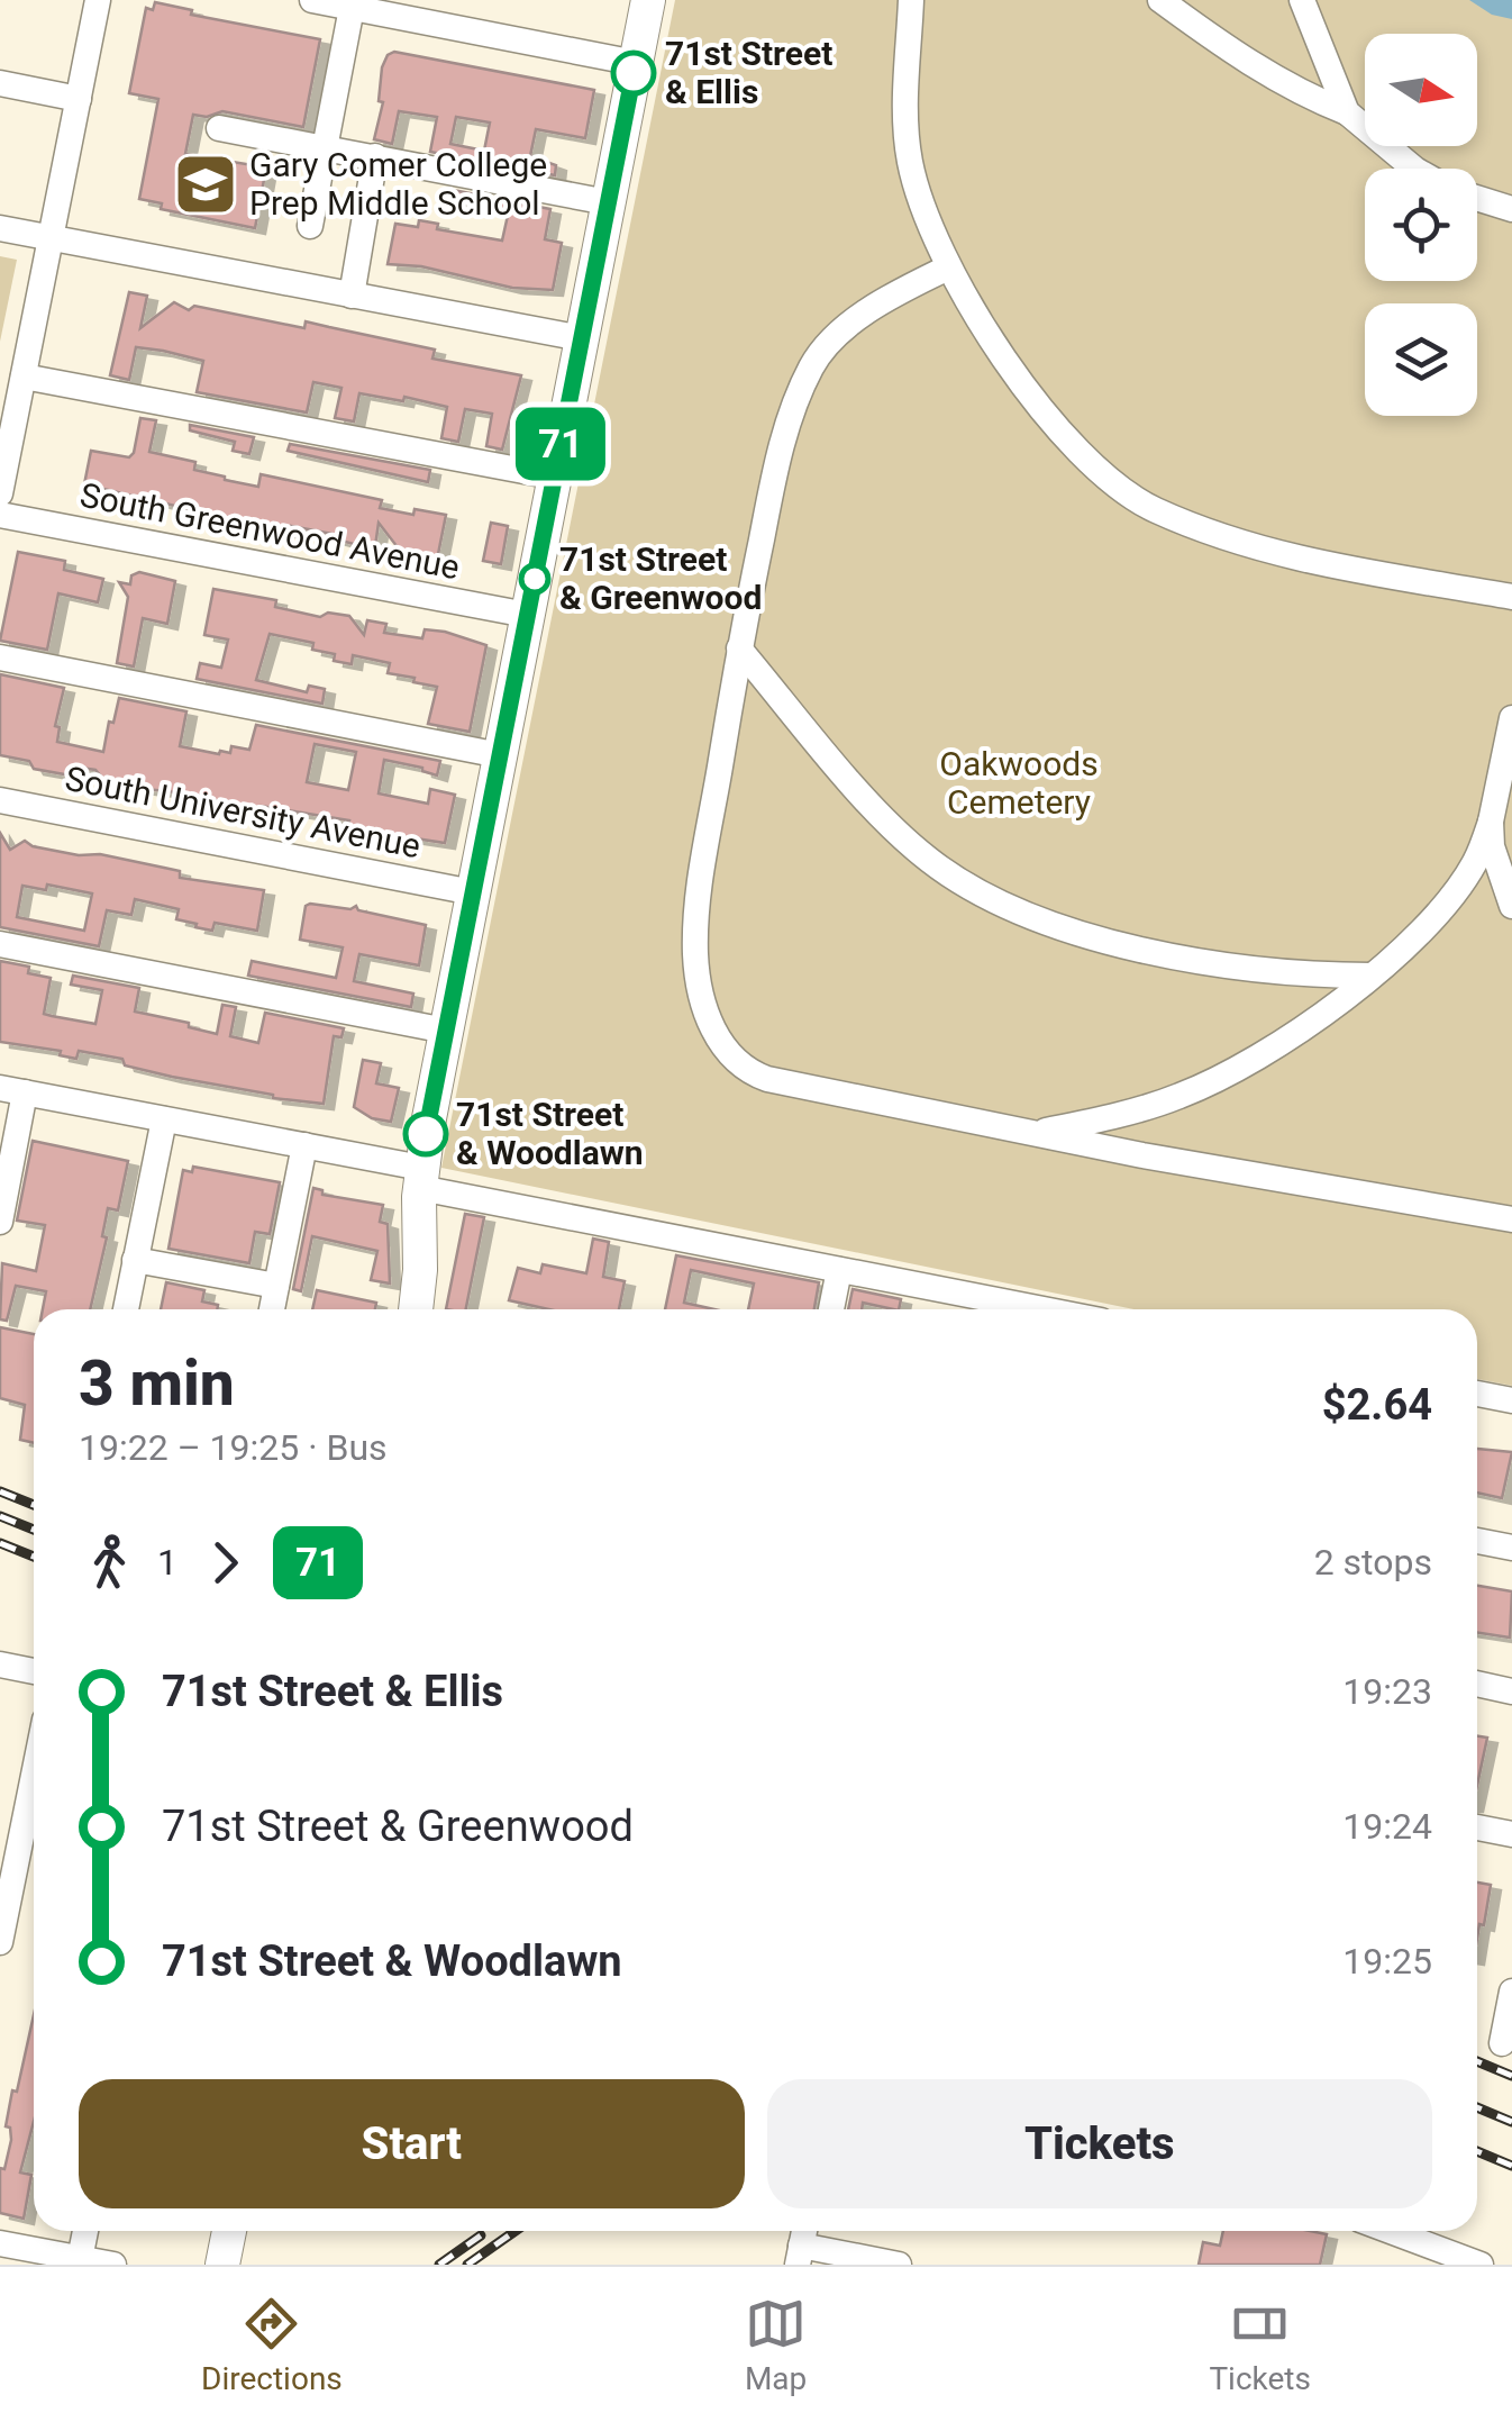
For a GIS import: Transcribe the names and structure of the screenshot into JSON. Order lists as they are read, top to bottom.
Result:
{
  "streets": {
    "street": ["South Greenwood Avenue", "South University Avenue"]
  },
  "parks": ["Oakwoods Cemetery"],
  "places": {
    "other": ["71st Street & Ellis", "71st Street & Greenwood", "71st Street & Woodlawn"],
    "school or university": ["Gary Comer College Prep Middle School"]
  },
  "lines": ["bus line 71"],
  "north": "right",
  "page": {
    "on_map": "71",
    "heading": ["3 min", "19:22 – 19:25 · Bus", "$2.64"],
    "legs": ["1", "71", "2 stops"],
    "list": [
      {
        "name": "71st Street & Ellis",
        "value": "19:23"
      },
      {
        "name": "71st Street & Greenwood",
        "value": "19:24"
      },
      {
        "name": "71st Street & Woodlawn",
        "value": "19:25"
      }
    ],
    "buttons": ["Start", "Tickets"],
    "tabs": ["Directions", "Map", "Tickets"]
  }
}
